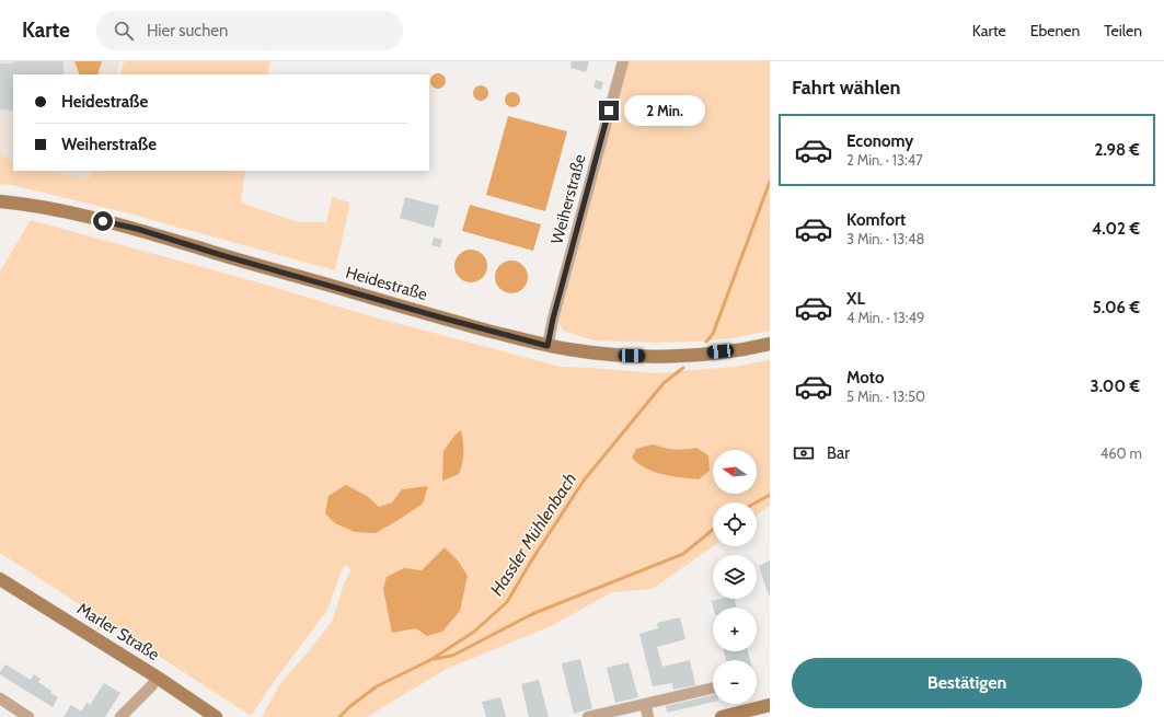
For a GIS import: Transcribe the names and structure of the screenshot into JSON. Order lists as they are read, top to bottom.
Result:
{
  "streets": {
    "main road": ["Heidestraße", "Marler Straße"],
    "street": ["Weiherstraße"]
  },
  "crossings": [
    ["Weiherstraße", "Heidestraße"]
  ],
  "water": ["Hassler Mühlenbach"],
  "north": "left",
  "page": {
    "header": "Karte",
    "search": "Hier suchen",
    "nav": ["Karte", "Ebenen", "Teilen"],
    "heading": "Fahrt wählen",
    "banner": ["Heidestraße", "Weiherstraße"],
    "bubble": "2 Min.",
    "list": [
      {
        "name": "Economy",
        "note": "2 Min. · 13:47",
        "value": "2.98 €"
      },
      {
        "name": "Komfort",
        "note": "3 Min. · 13:48",
        "value": "4.02 €"
      },
      {
        "name": "XL",
        "note": "4 Min. · 13:49",
        "value": "5.06 €"
      },
      {
        "name": "Moto",
        "note": "5 Min. · 13:50",
        "value": "3.00 €"
      }
    ],
    "pay": ["Bar", "460 m"],
    "map_buttons": ["+", "−"],
    "buttons": "Bestätigen"
  }
}
